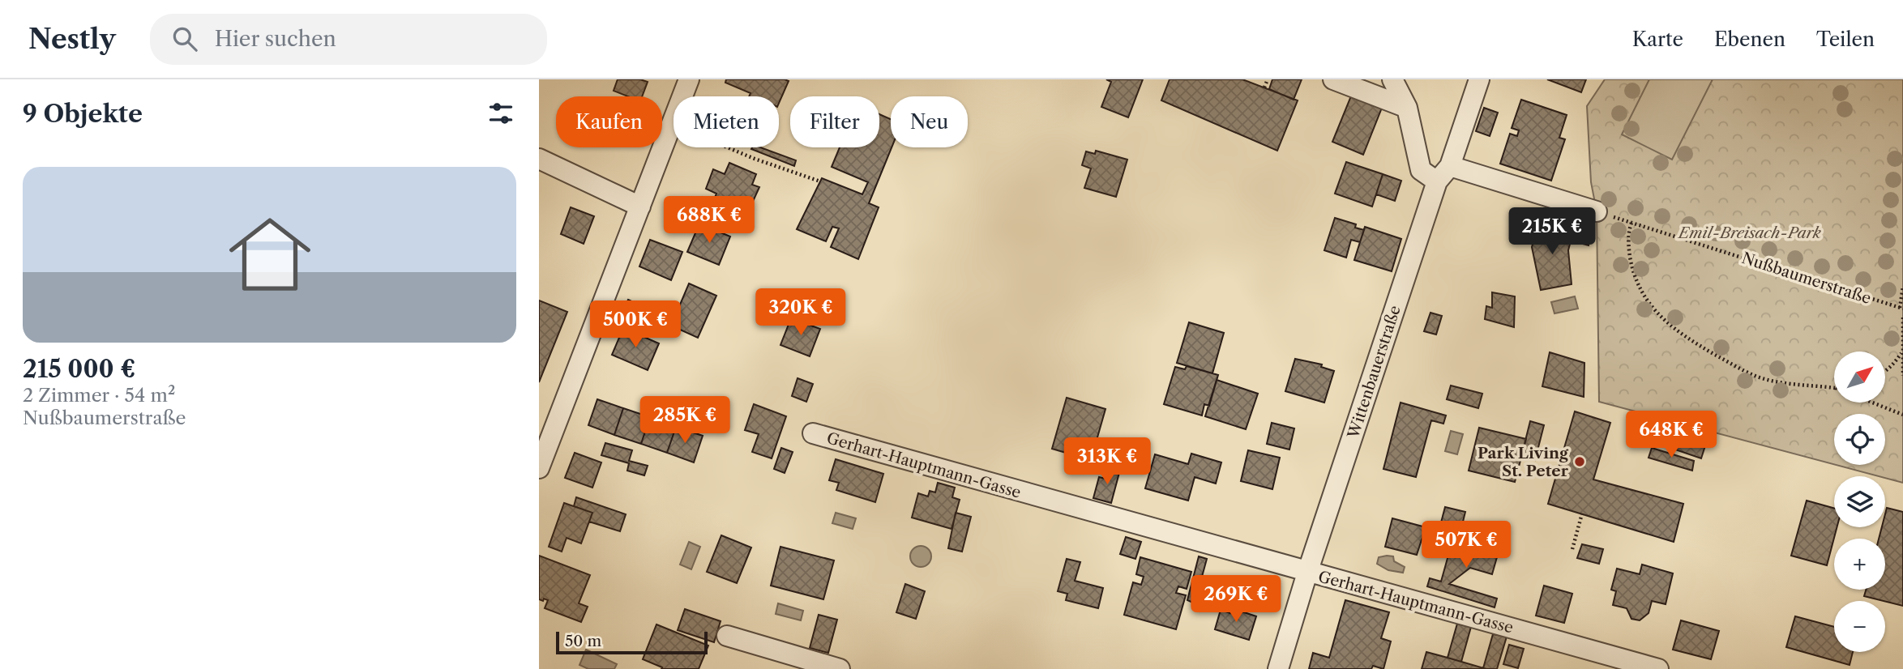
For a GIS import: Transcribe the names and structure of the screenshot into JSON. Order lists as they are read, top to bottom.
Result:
{
  "streets": {
    "street": ["Wittenbauerstraße", "Gerhart-Hauptmann-Gasse"],
    "path": ["Nußbaumerstraße"]
  },
  "crossings": [
    ["Wittenbauerstraße", "Gerhart-Hauptmann-Gasse"]
  ],
  "parks": ["Emil-Breisach-Park"],
  "places": ["Park Living St. Peter"],
  "scale_bar": "50 m",
  "north": "top right",
  "page": {
    "header": "Nestly",
    "search": "Hier suchen",
    "nav": ["Karte", "Ebenen", "Teilen"],
    "heading": "9 Objekte",
    "chip": [
      "Kaufen",
      "Mieten",
      "Filter",
      "Neu"
    ],
    "list": [
      {
        "name": "215 000 €",
        "note": "2 Zimmer · 54 m² · Nußbaumerstraße"
      }
    ],
    "price": [
      "688K €",
      "215K €",
      "320K €",
      "500K €",
      "285K €",
      "648K €",
      "313K €",
      "507K €",
      "269K €"
    ],
    "map_buttons": ["+", "−"],
    "scale": "50 m"
  }
}
